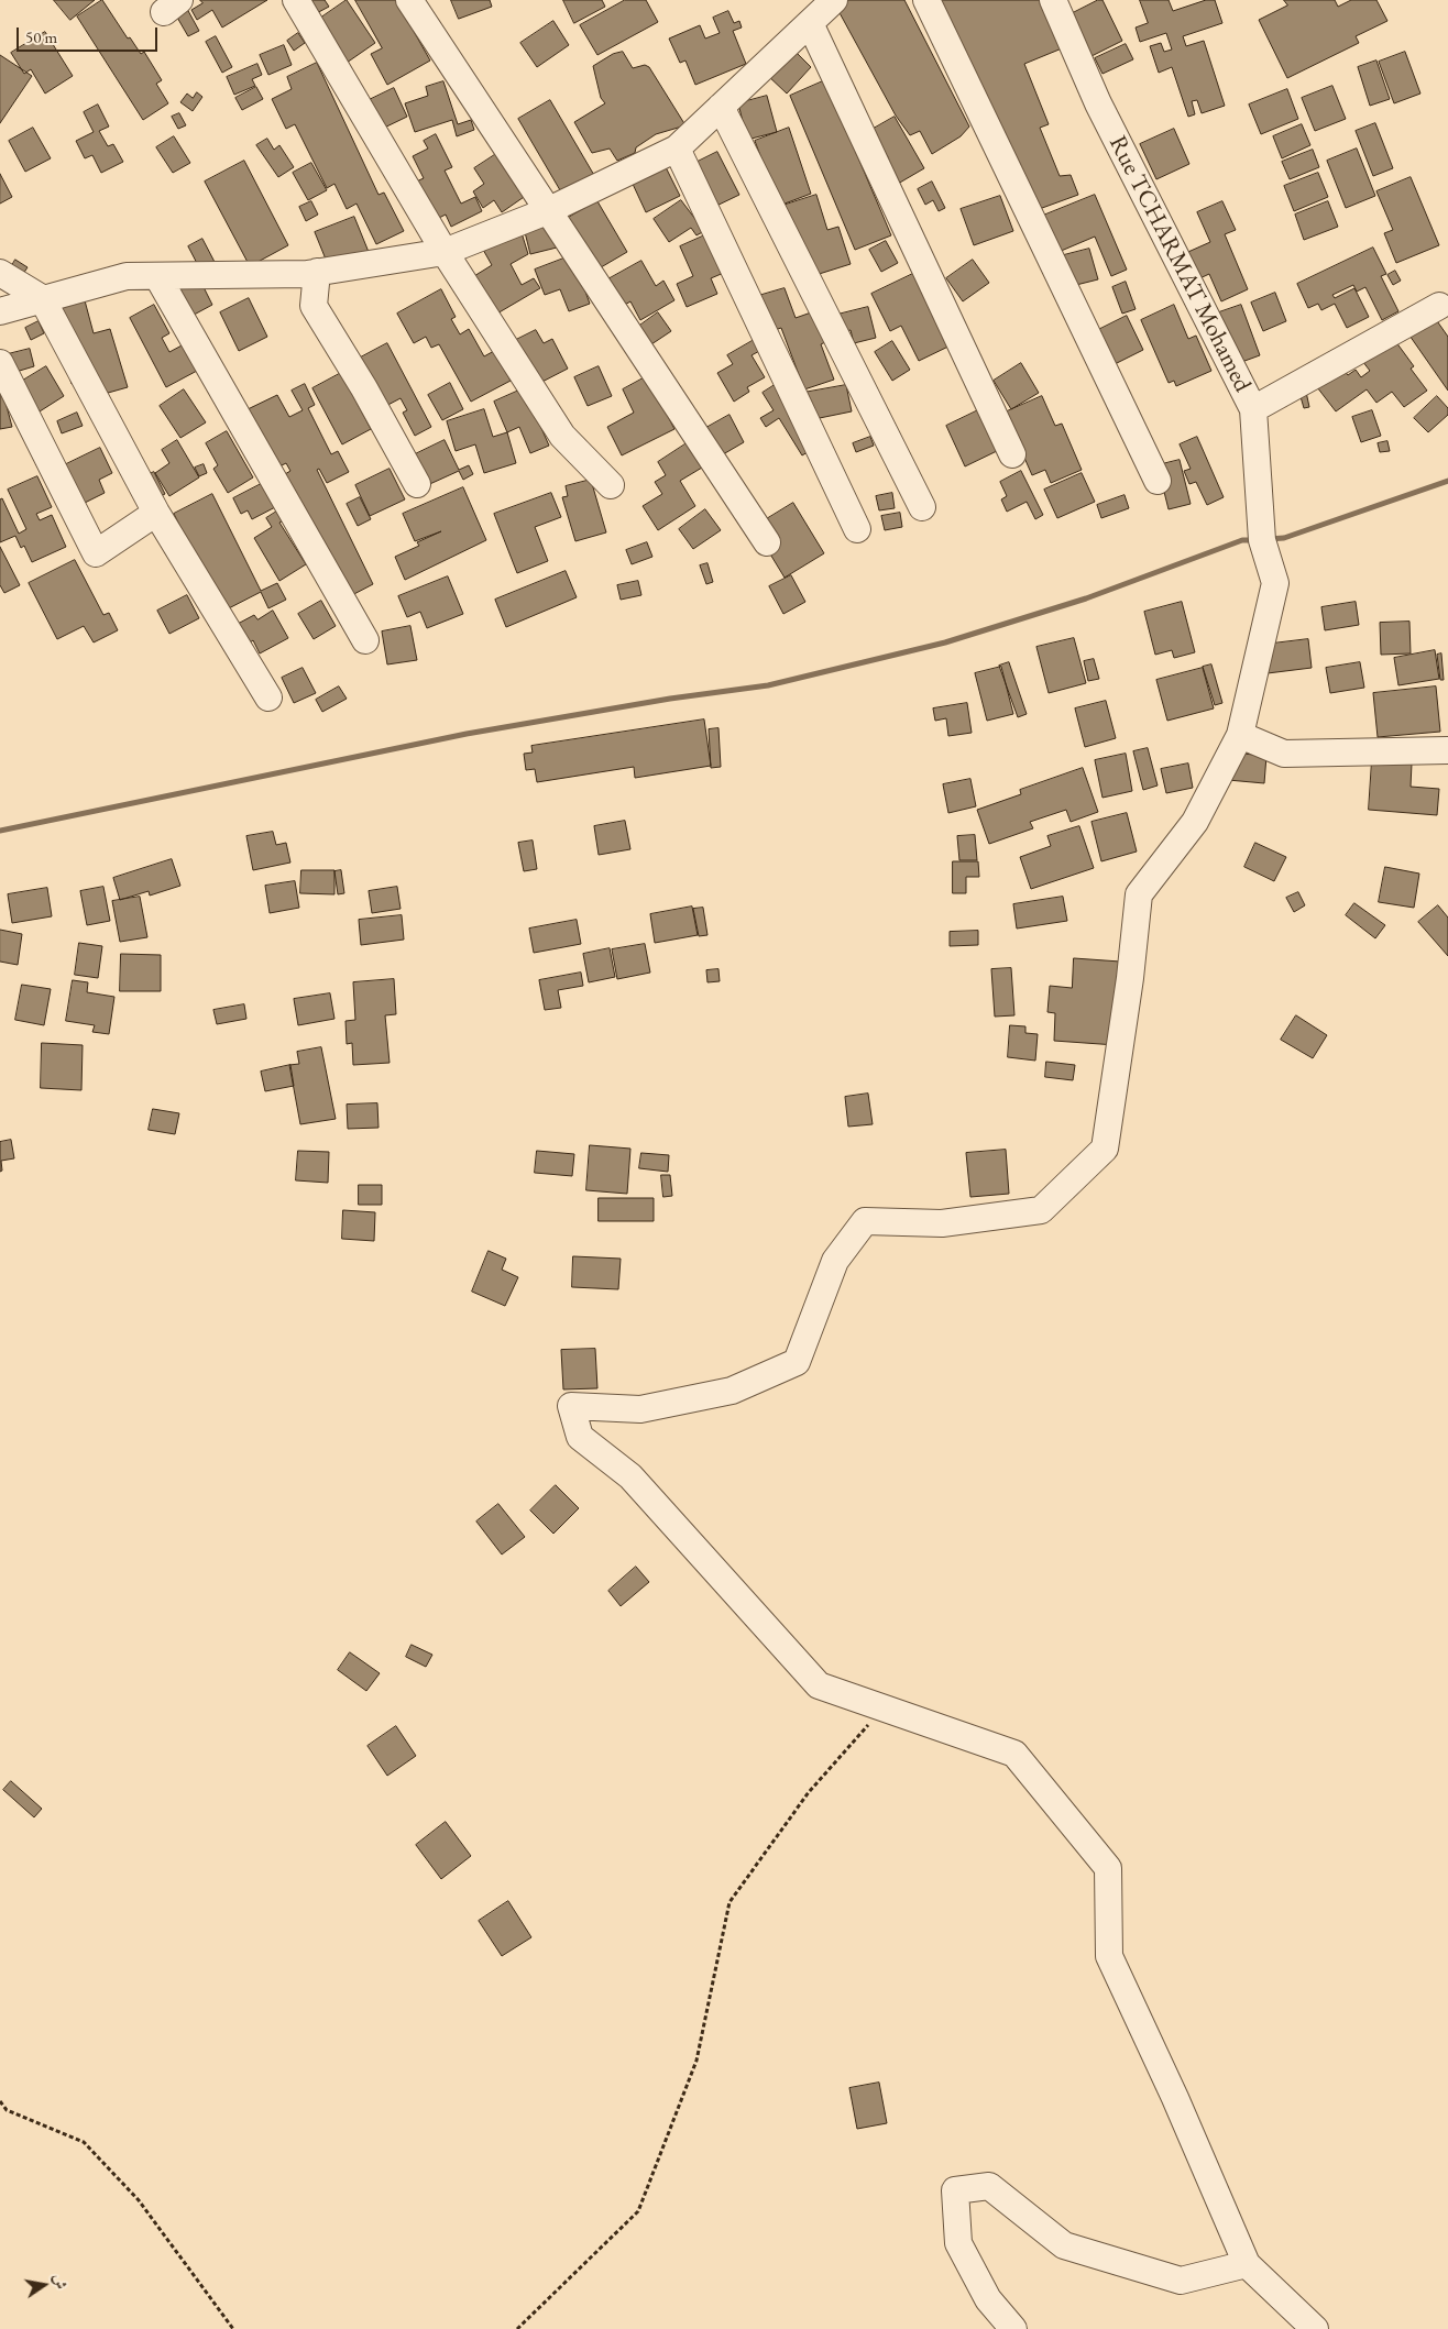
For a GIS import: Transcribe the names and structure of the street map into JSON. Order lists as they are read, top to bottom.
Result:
{
  "streets": {
    "street": ["Rue TCHARMAT Mohamed"]
  },
  "scale_bar": "50 m",
  "north": "right"
}
